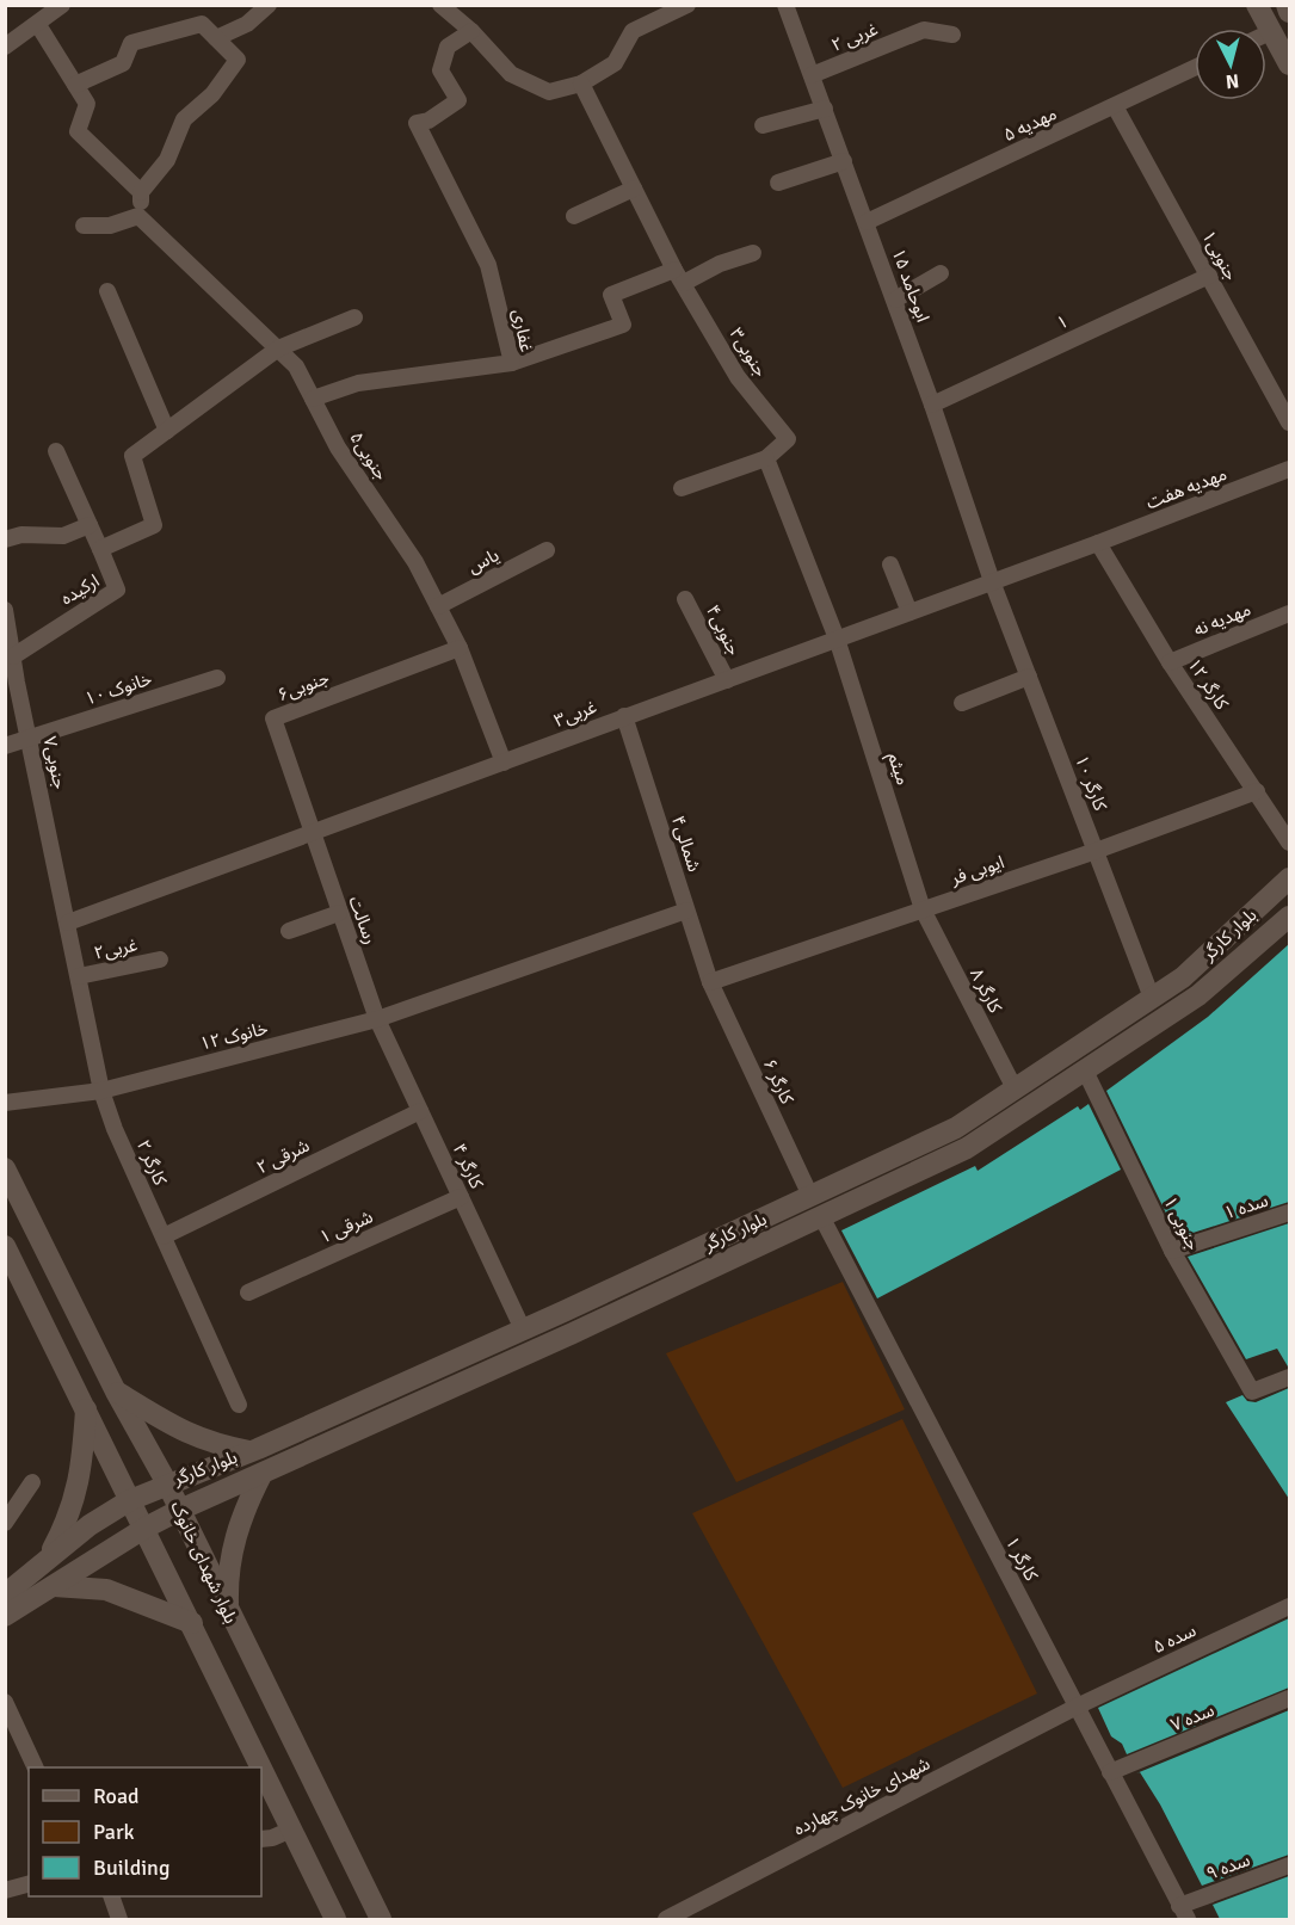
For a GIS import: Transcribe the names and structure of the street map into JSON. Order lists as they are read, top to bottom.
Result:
{
  "streets": {
    "main road": ["بلوار کارگر", "بلوار شهدای خانوک"],
    "street": [
      "۲ غربی",
      "مهدیه ۵",
      "جنوبی۱",
      "ابوحامد ۱۵",
      "۱",
      "غفاری",
      "جنوبی۳",
      "جنوبی۵",
      "مهدیه هفت",
      "یاس",
      "ارکیده",
      "مهدیه نه",
      "جنوبی۴",
      "کارگر ۱۲",
      "جنوبی۶",
      "خانوک ۱۰",
      "غربی۳",
      "جنوبی۷",
      "میثم",
      "کارگر ۱۰",
      "شمالی۴",
      "ایوبی فر",
      "رسالت",
      "غربی۲",
      "کارگر ۸",
      "خانوک ۱۲",
      "کارگر ۶",
      "شرقی ۲",
      "کارگر ۲",
      "کارگر ۴",
      "سده ۱",
      "۱ جنوبی",
      "شرقی ۱",
      "کارگر ۱",
      "سده ۵",
      "سده ۷",
      "شهدای خانوک چهارده",
      "سده ۹"
    ]
  },
  "crossings": [
    ["۲ غربی", "ابوحامد ۱۵"],
    ["مهدیه ۵", "جنوبی۱"],
    ["مهدیه ۵", "ابوحامد ۱۵"],
    ["جنوبی۱", "۱"],
    ["ابوحامد ۱۵", "۱"],
    ["ابوحامد ۱۵", "غربی۳"],
    ["ابوحامد ۱۵", "کارگر ۱۰"],
    ["غفاری", "جنوبی۵"],
    ["جنوبی۵", "یاس"],
    ["جنوبی۵", "جنوبی۶"],
    ["جنوبی۵", "غربی۳"],
    ["مهدیه هفت", "کارگر ۱۲"],
    ["مهدیه هفت", "غربی۳"],
    ["ارکیده", "جنوبی۷"],
    ["مهدیه نه", "کارگر ۱۲"],
    ["جنوبی۴", "غربی۳"],
    ["کارگر ۱۲", "غربی۳"],
    ["کارگر ۱۲", "ایوبی فر"],
    ["جنوبی۶", "غربی۳"],
    ["جنوبی۶", "رسالت"],
    ["خانوک ۱۰", "جنوبی۷"],
    ["غربی۳", "جنوبی۷"],
    ["غربی۳", "میثم"],
    ["غربی۳", "کارگر ۱۰"],
    ["غربی۳", "شمالی۴"],
    ["غربی۳", "رسالت"],
    ["غربی۳", "کارگر ۲"],
    ["جنوبی۷", "کارگر ۲"],
    ["میثم", "ایوبی فر"],
    ["میثم", "کارگر ۸"],
    ["کارگر ۱۰", "ایوبی فر"],
    ["کارگر ۱۰", "بلوار کارگر"],
    ["شمالی۴", "ایوبی فر"],
    ["شمالی۴", "خانوک ۱۲"],
    ["شمالی۴", "کارگر ۶"],
    ["ایوبی فر", "کارگر ۸"],
    ["ایوبی فر", "کارگر ۶"],
    ["رسالت", "خانوک ۱۲"],
    ["رسالت", "کارگر ۴"],
    ["بلوار کارگر", "کارگر ۸"],
    ["بلوار کارگر", "کارگر ۶"],
    ["بلوار کارگر", "کارگر ۴"],
    ["بلوار کارگر", "۱ جنوبی"],
    ["بلوار کارگر", "کارگر ۱"],
    ["بلوار کارگر", "بلوار شهدای خانوک"],
    ["غربی۲", "کارگر ۲"],
    ["خانوک ۱۲", "کارگر ۲"],
    ["خانوک ۱۲", "کارگر ۴"],
    ["شرقی ۲", "کارگر ۲"],
    ["شرقی ۲", "کارگر ۴"],
    ["کارگر ۴", "شرقی ۱"],
    ["سده ۱", "۱ جنوبی"],
    ["کارگر ۱", "سده ۵"],
    ["کارگر ۱", "سده ۷"],
    ["کارگر ۱", "شهدای خانوک چهارده"],
    ["کارگر ۱", "سده ۹"],
    ["سده ۵", "شهدای خانوک چهارده"]
  ],
  "legend": ["Road", "Park", "Building"],
  "north": "bottom"
}
